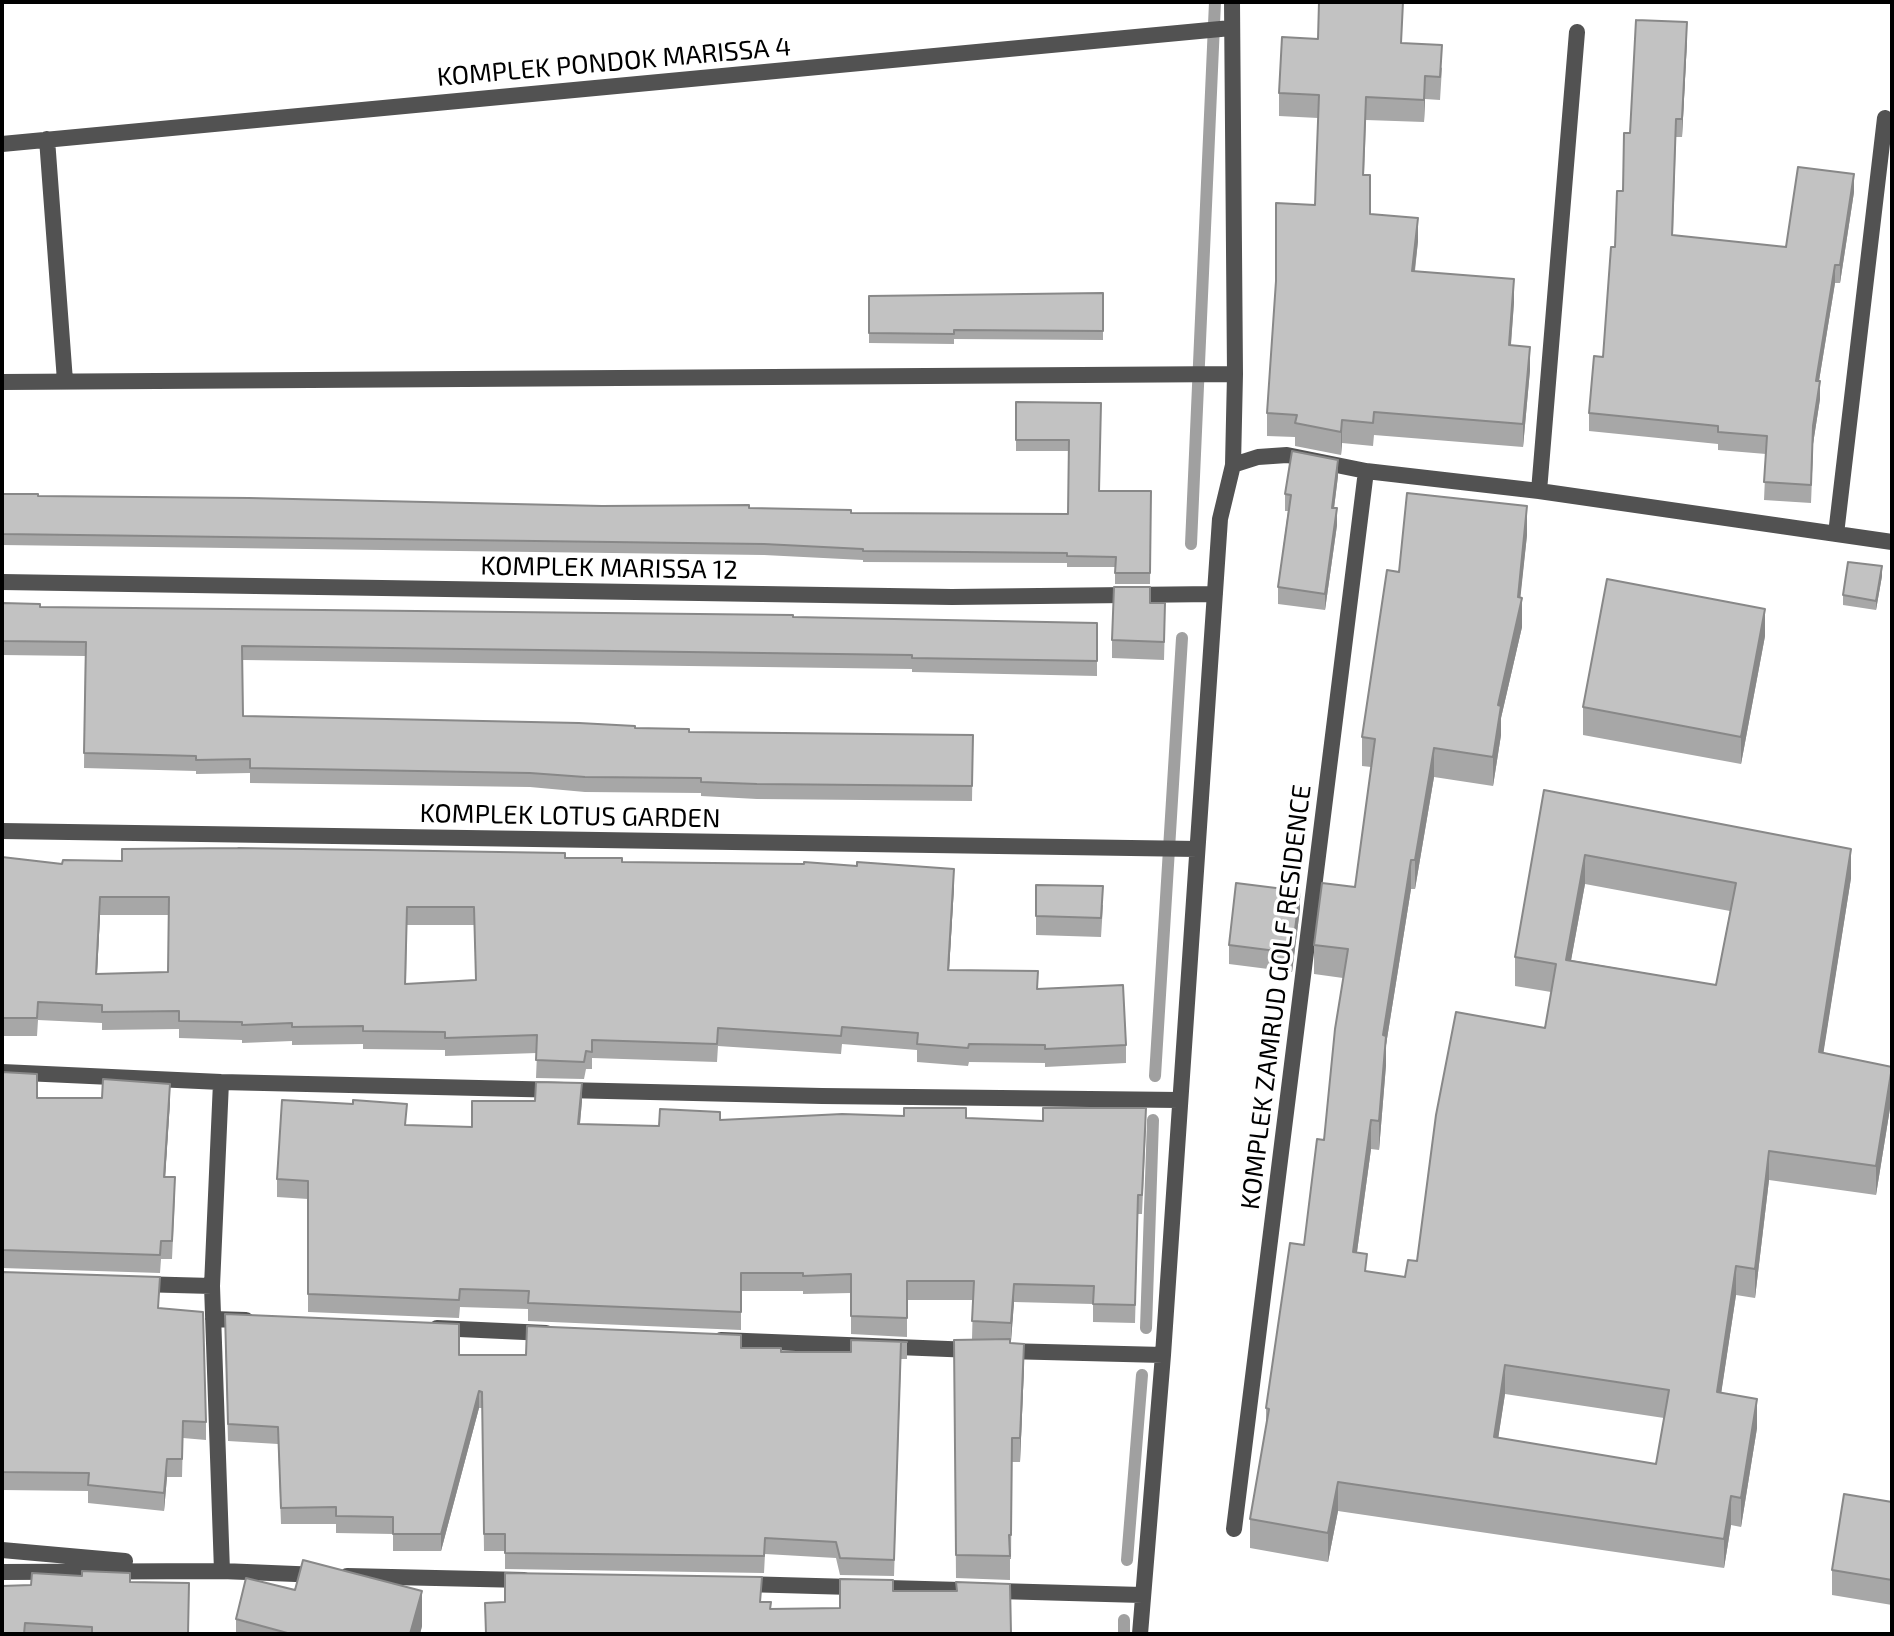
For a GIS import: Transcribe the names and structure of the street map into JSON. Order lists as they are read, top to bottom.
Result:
{
  "streets": {
    "street": [
      "KOMPLEK PONDOK MARISSA 4",
      "KOMPLEK MARISSA 12",
      "KOMPLEK LOTUS GARDEN",
      "KOMPLEK ZAMRUD GOLF RESIDENCE"
    ]
  }
}
